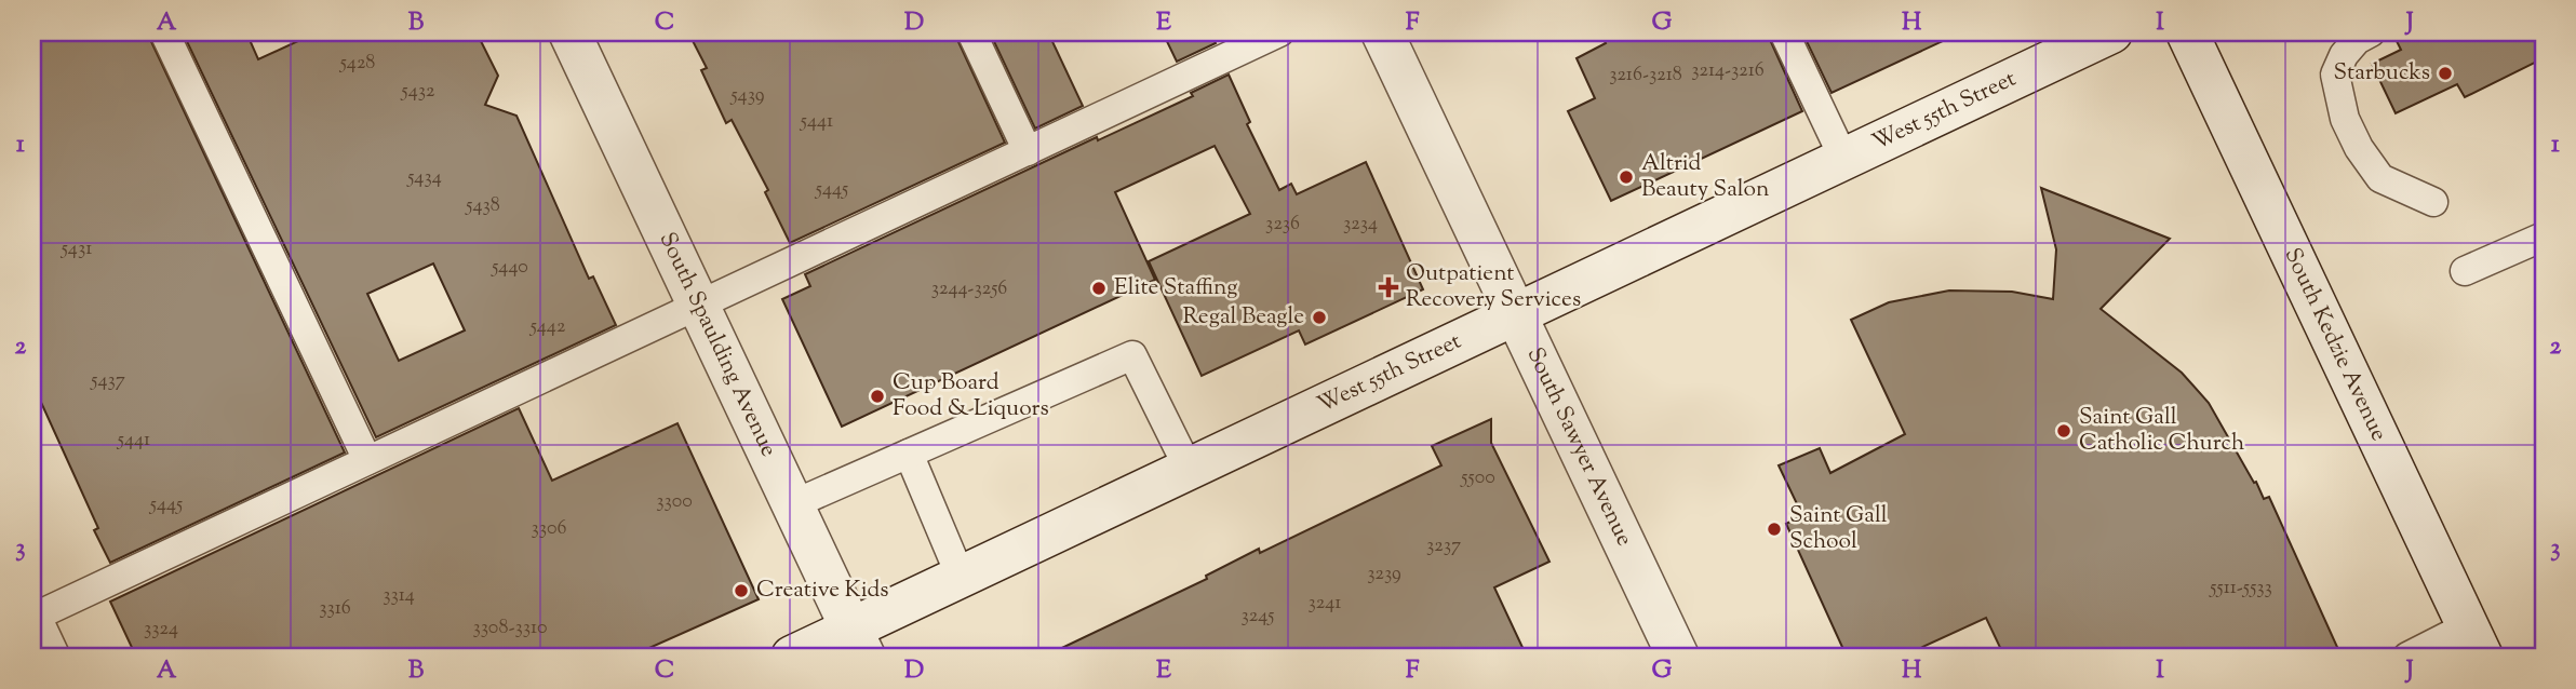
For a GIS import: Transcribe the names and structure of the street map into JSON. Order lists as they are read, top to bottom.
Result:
{
  "streets": {
    "main road": [
      "West 55th Street",
      "South Spaulding Avenue",
      "South Kedzie Avenue",
      "South Sawyer Avenue"
    ]
  },
  "crossings": [
    ["West 55th Street", "South Spaulding Avenue"],
    ["West 55th Street", "South Sawyer Avenue"]
  ],
  "places": {
    "other": [
      "Starbucks",
      "Altrid Beauty Salon",
      "Elite Staffing",
      "Regal Beagle",
      "Cup Board Food & Liquors",
      "Saint Gall Catholic Church",
      "Saint Gall School",
      "Creative Kids"
    ],
    "health": ["Outpatient Recovery Services"]
  },
  "house_numbers": [
    "5428",
    "3214-3216",
    "3216-3218",
    "5432",
    "5439",
    "5441",
    "5434",
    "5445",
    "5438",
    "3236",
    "3234",
    "5431",
    "5440",
    "3244-3256",
    "5442",
    "5437",
    "5441",
    "5500",
    "3300",
    "5445",
    "3306",
    "3237",
    "3239",
    "5511-5533",
    "3314",
    "3241",
    "3316",
    "3245",
    "3308-3310",
    "3324"
  ],
  "grid": {
    "columns": [
      "A",
      "B",
      "C",
      "D",
      "E",
      "F",
      "G",
      "H",
      "I",
      "J"
    ],
    "rows": ["1", "2", "3"]
  }
}
